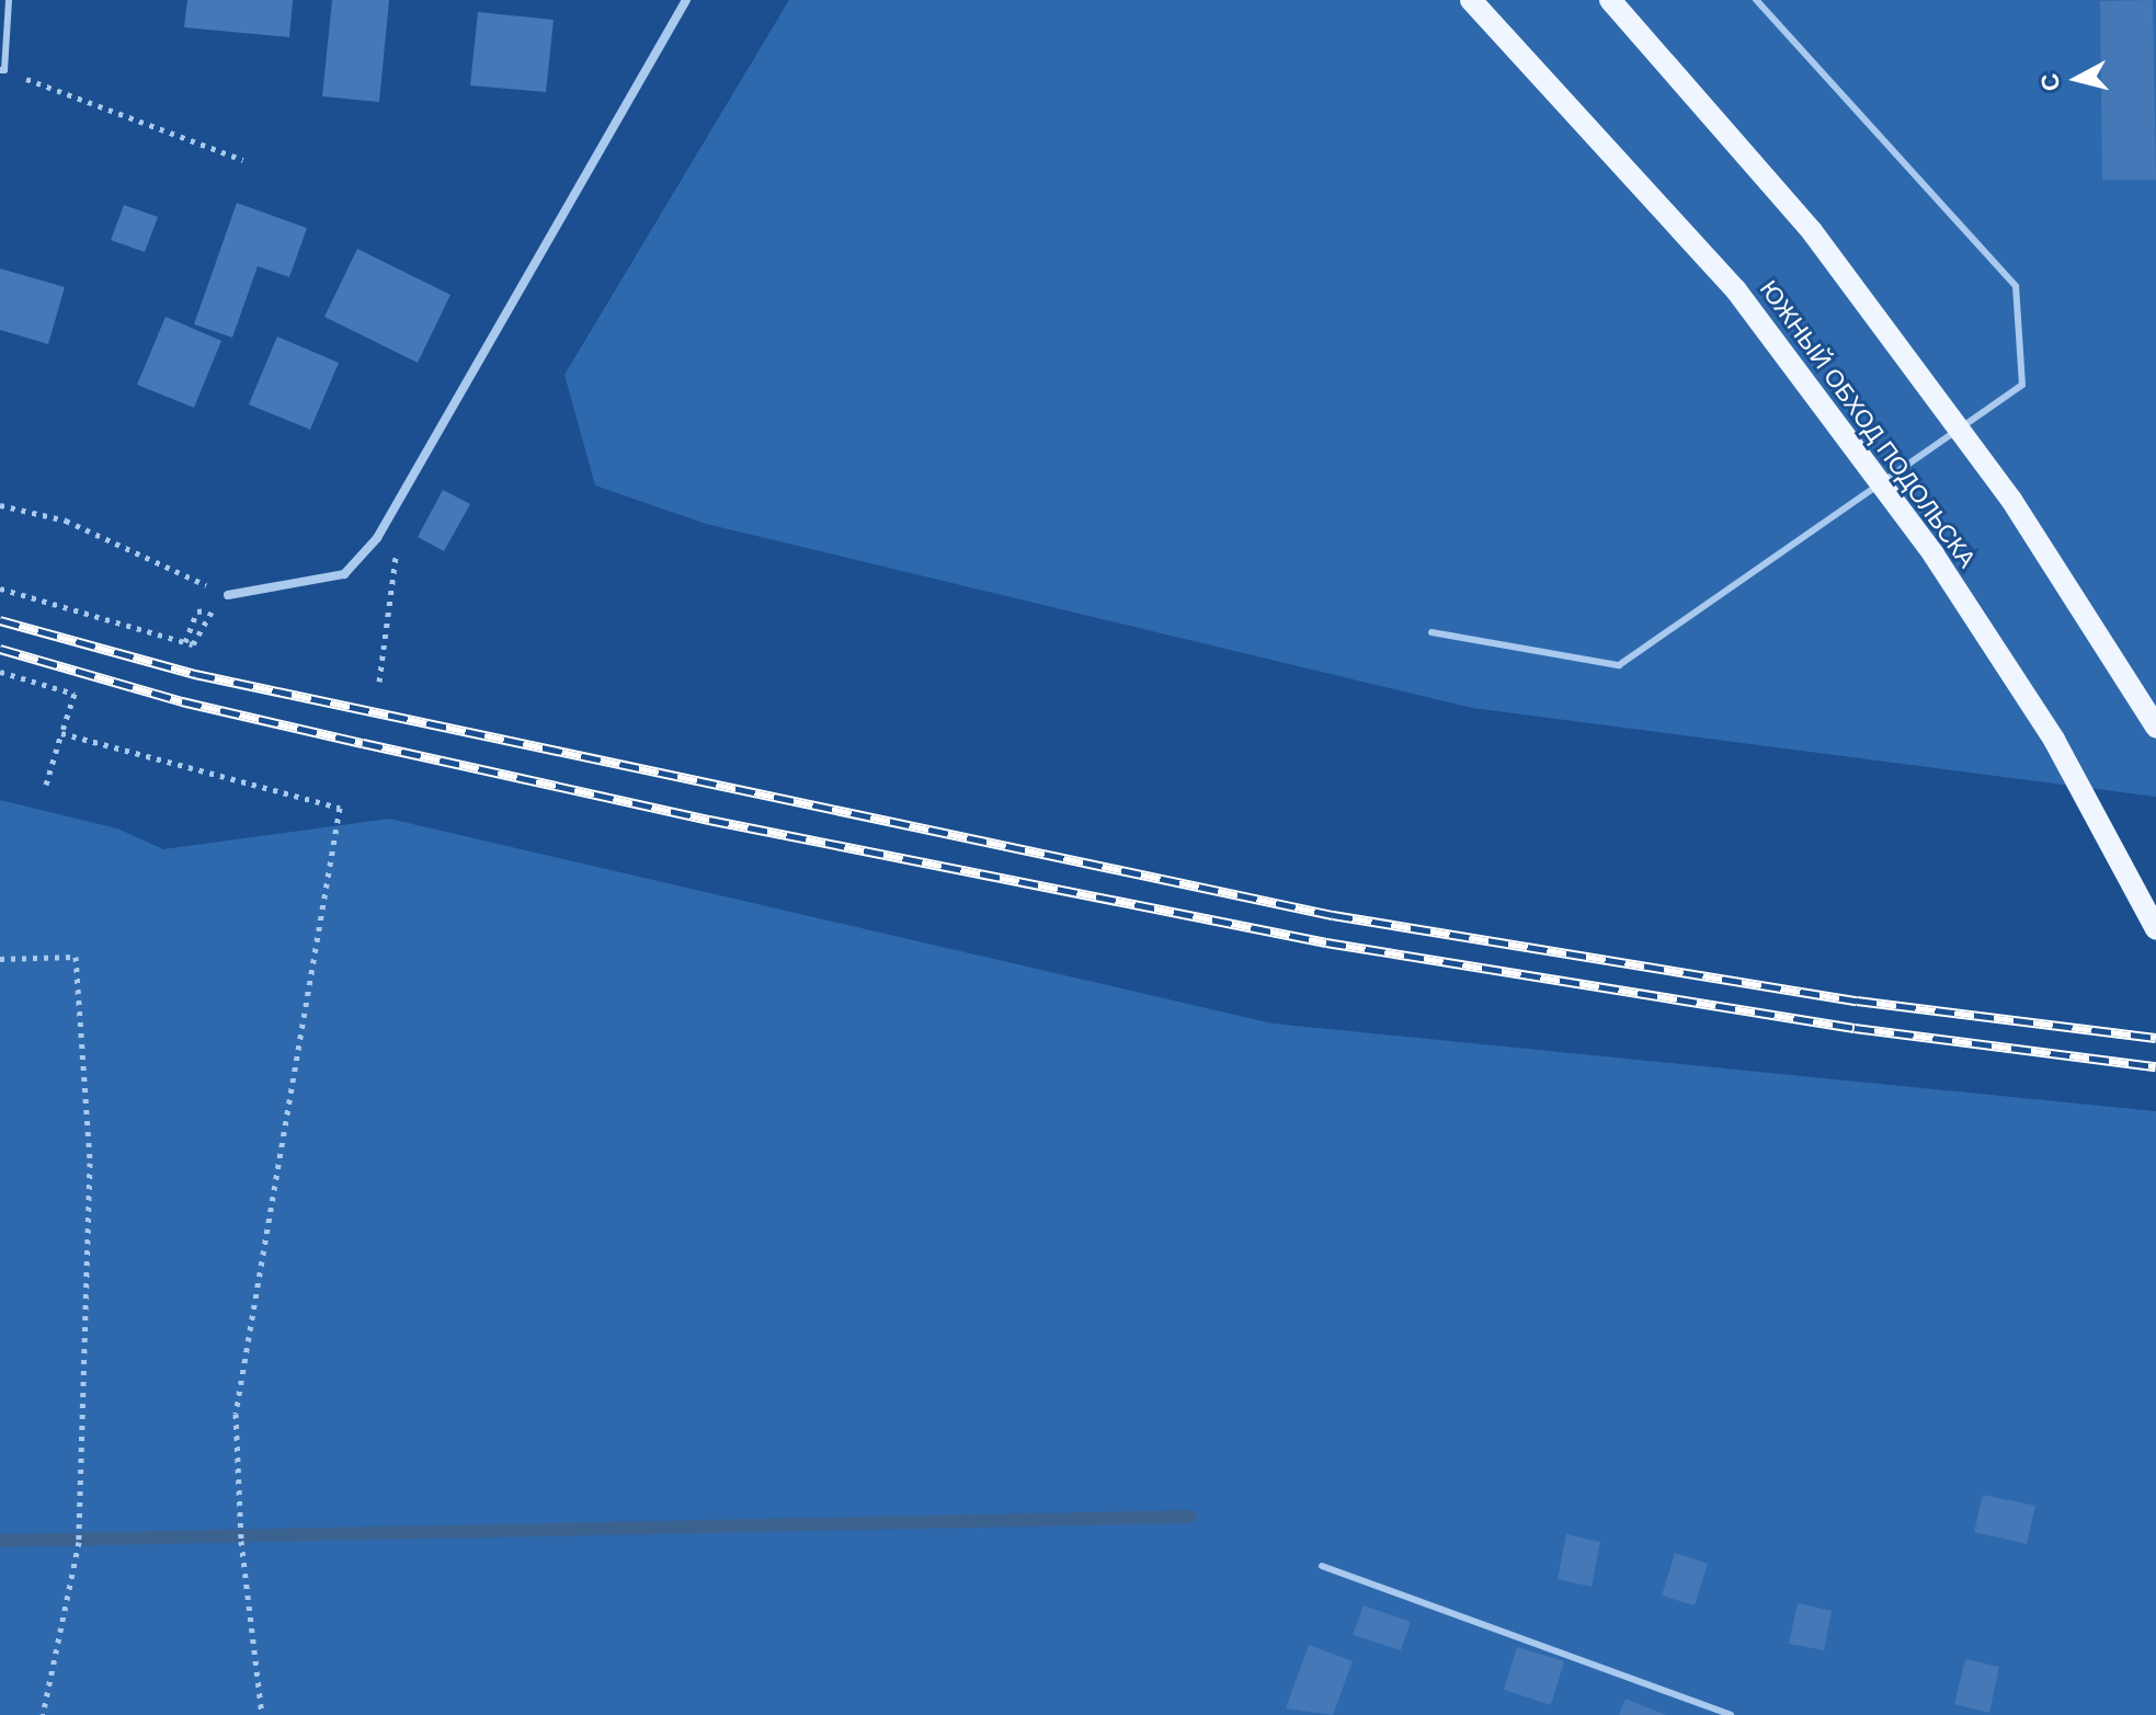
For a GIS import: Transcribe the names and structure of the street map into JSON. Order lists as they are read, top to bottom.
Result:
{
  "streets": {
    "main road": ["ЮЖНЫЙ ОБХОД ПОДОЛЬСКА"]
  },
  "north": "left"
}
